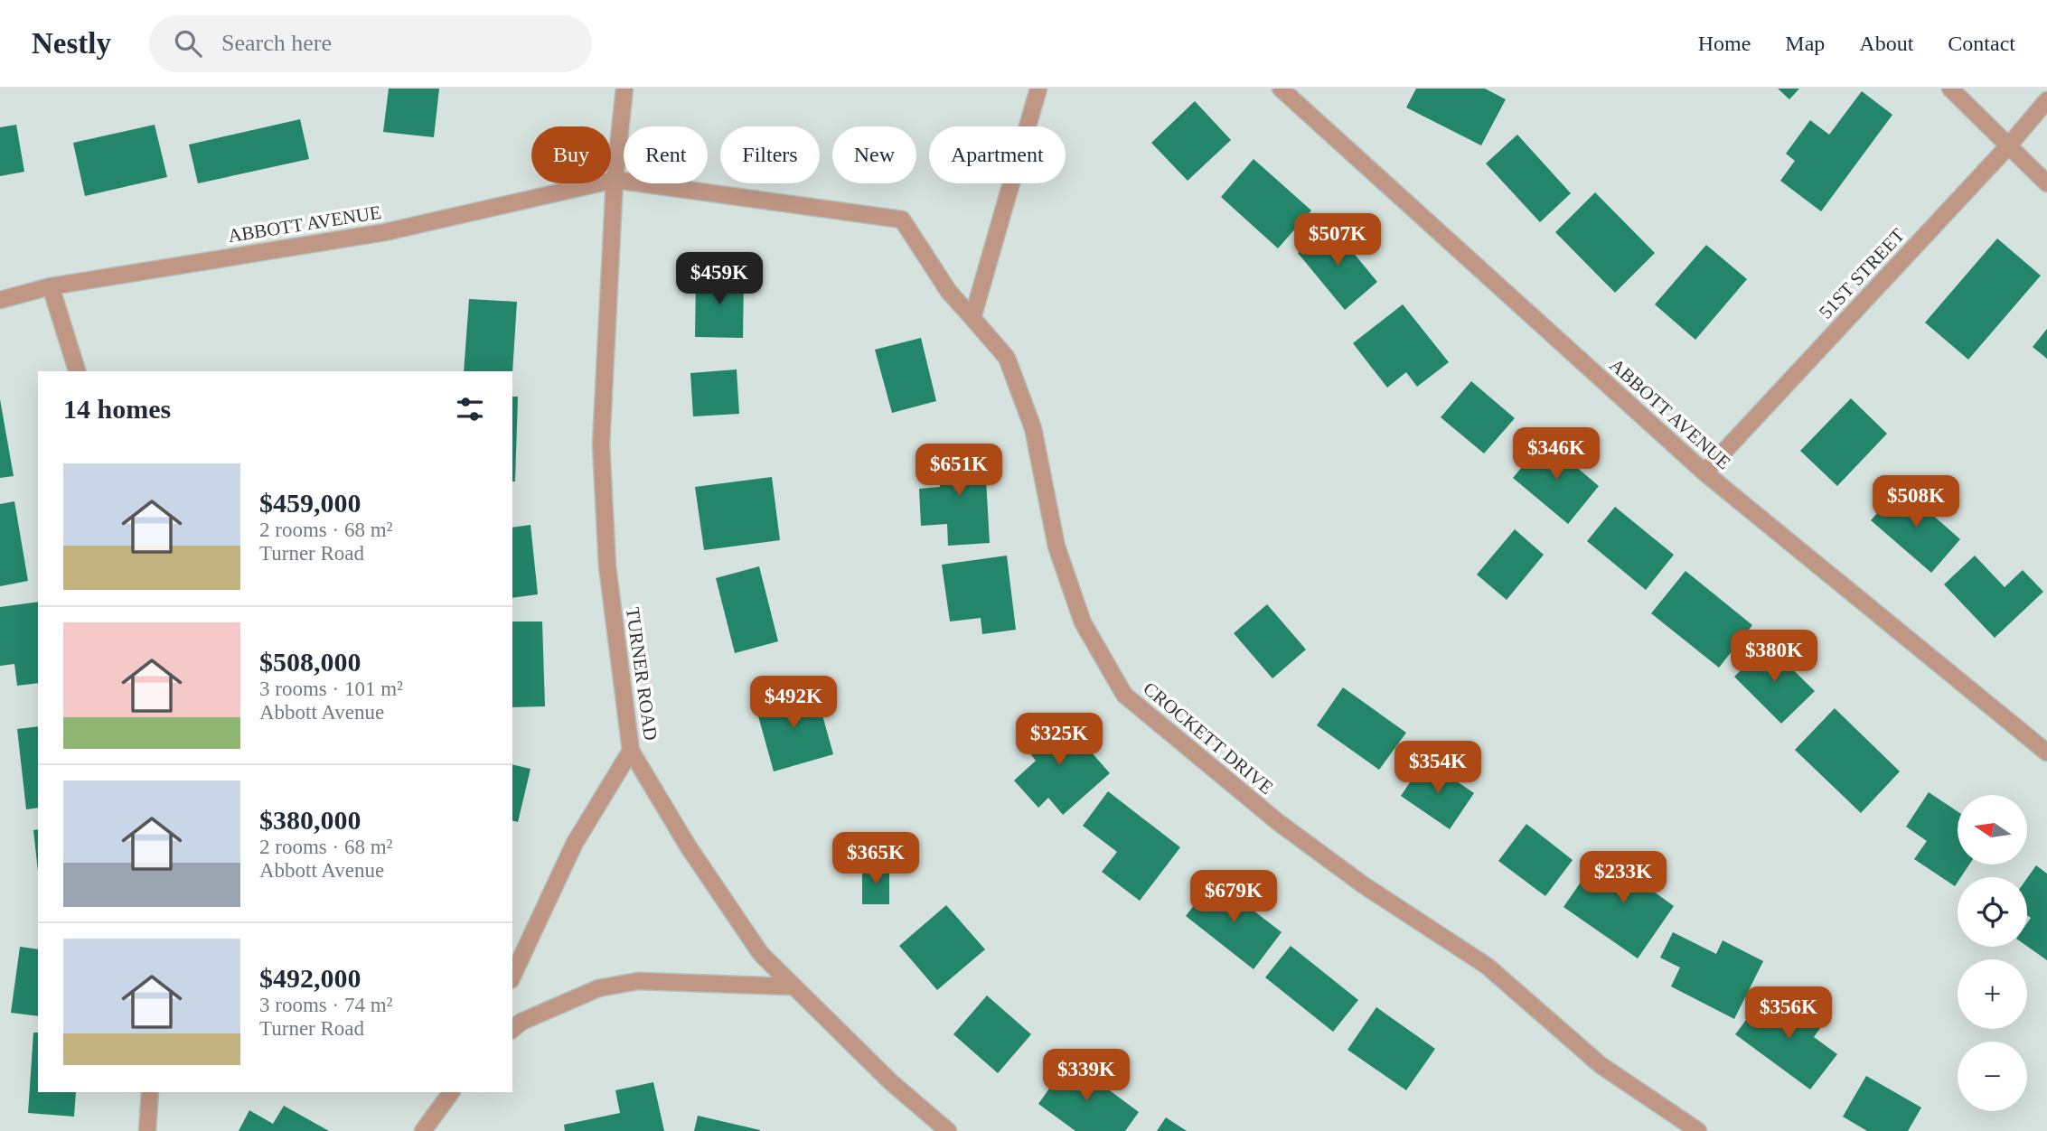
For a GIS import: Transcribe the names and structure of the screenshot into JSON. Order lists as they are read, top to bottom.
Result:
{
  "streets": {
    "street": [
      "ABBOTT AVENUE",
      "51ST STREET",
      "TURNER ROAD",
      "CROCKETT DRIVE"
    ]
  },
  "crossings": [
    ["ABBOTT AVENUE", "51ST STREET"],
    ["ABBOTT AVENUE", "TURNER ROAD"],
    ["ABBOTT AVENUE", "CROCKETT DRIVE"],
    ["TURNER ROAD", "CROCKETT DRIVE"]
  ],
  "north": "left",
  "page": {
    "header": "Nestly",
    "search": "Search here",
    "nav": [
      "Home",
      "Map",
      "About",
      "Contact"
    ],
    "chip": [
      "Buy",
      "Rent",
      "Filters",
      "New",
      "Apartment"
    ],
    "price": [
      "$507K",
      "$459K",
      "$346K",
      "$651K",
      "$508K",
      "$380K",
      "$492K",
      "$325K",
      "$354K",
      "$365K",
      "$233K",
      "$679K",
      "$356K",
      "$339K"
    ],
    "heading": "14 homes",
    "list": [
      {
        "name": "$459,000",
        "note": "2 rooms · 68 m² · Turner Road"
      },
      {
        "name": "$508,000",
        "note": "3 rooms · 101 m² · Abbott Avenue"
      },
      {
        "name": "$380,000",
        "note": "2 rooms · 68 m² · Abbott Avenue"
      },
      {
        "name": "$492,000",
        "note": "3 rooms · 74 m² · Turner Road"
      }
    ],
    "map_buttons": ["+", "−"]
  }
}
